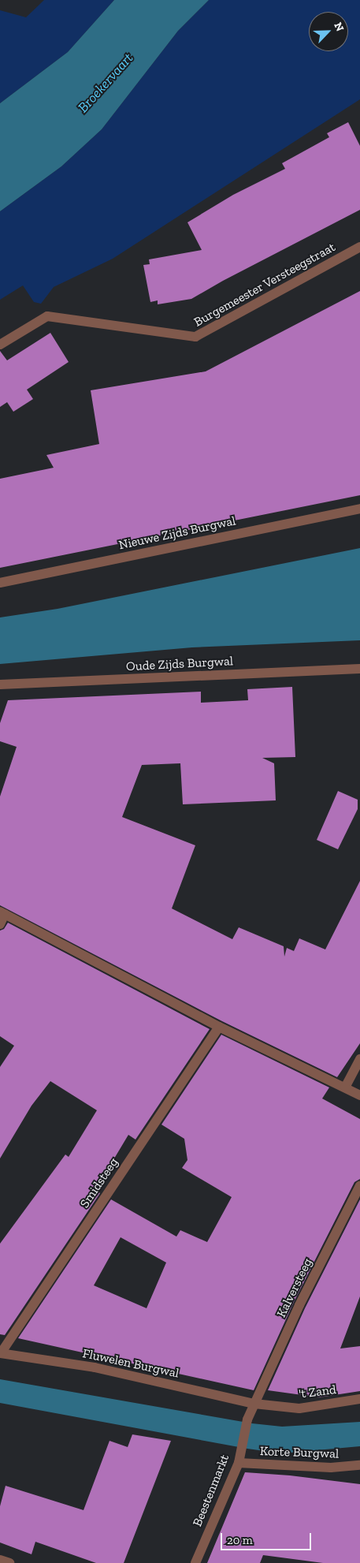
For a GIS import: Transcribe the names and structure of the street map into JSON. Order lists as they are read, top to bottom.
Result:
{
  "streets": {
    "street": [
      "Burgemeester Versteegstraat",
      "Nieuwe Zijds Burgwal",
      "Oude Zijds Burgwal",
      "Smidsteeg",
      "Kalversteeg",
      "Fluwelen Burgwal",
      "'t Zand",
      "Korte Burgwal",
      "Beestenmarkt"
    ]
  },
  "crossings": [
    ["Smidsteeg", "Fluwelen Burgwal"],
    ["Kalversteeg", "Fluwelen Burgwal"],
    ["Kalversteeg", "'t Zand"],
    ["Kalversteeg", "Beestenmarkt"],
    ["Fluwelen Burgwal", "'t Zand"],
    ["Fluwelen Burgwal", "Beestenmarkt"],
    ["'t Zand", "Beestenmarkt"],
    ["Korte Burgwal", "Beestenmarkt"]
  ],
  "water": ["Broekervaart"],
  "scale_bar": "20 m",
  "north": "top right"
}
